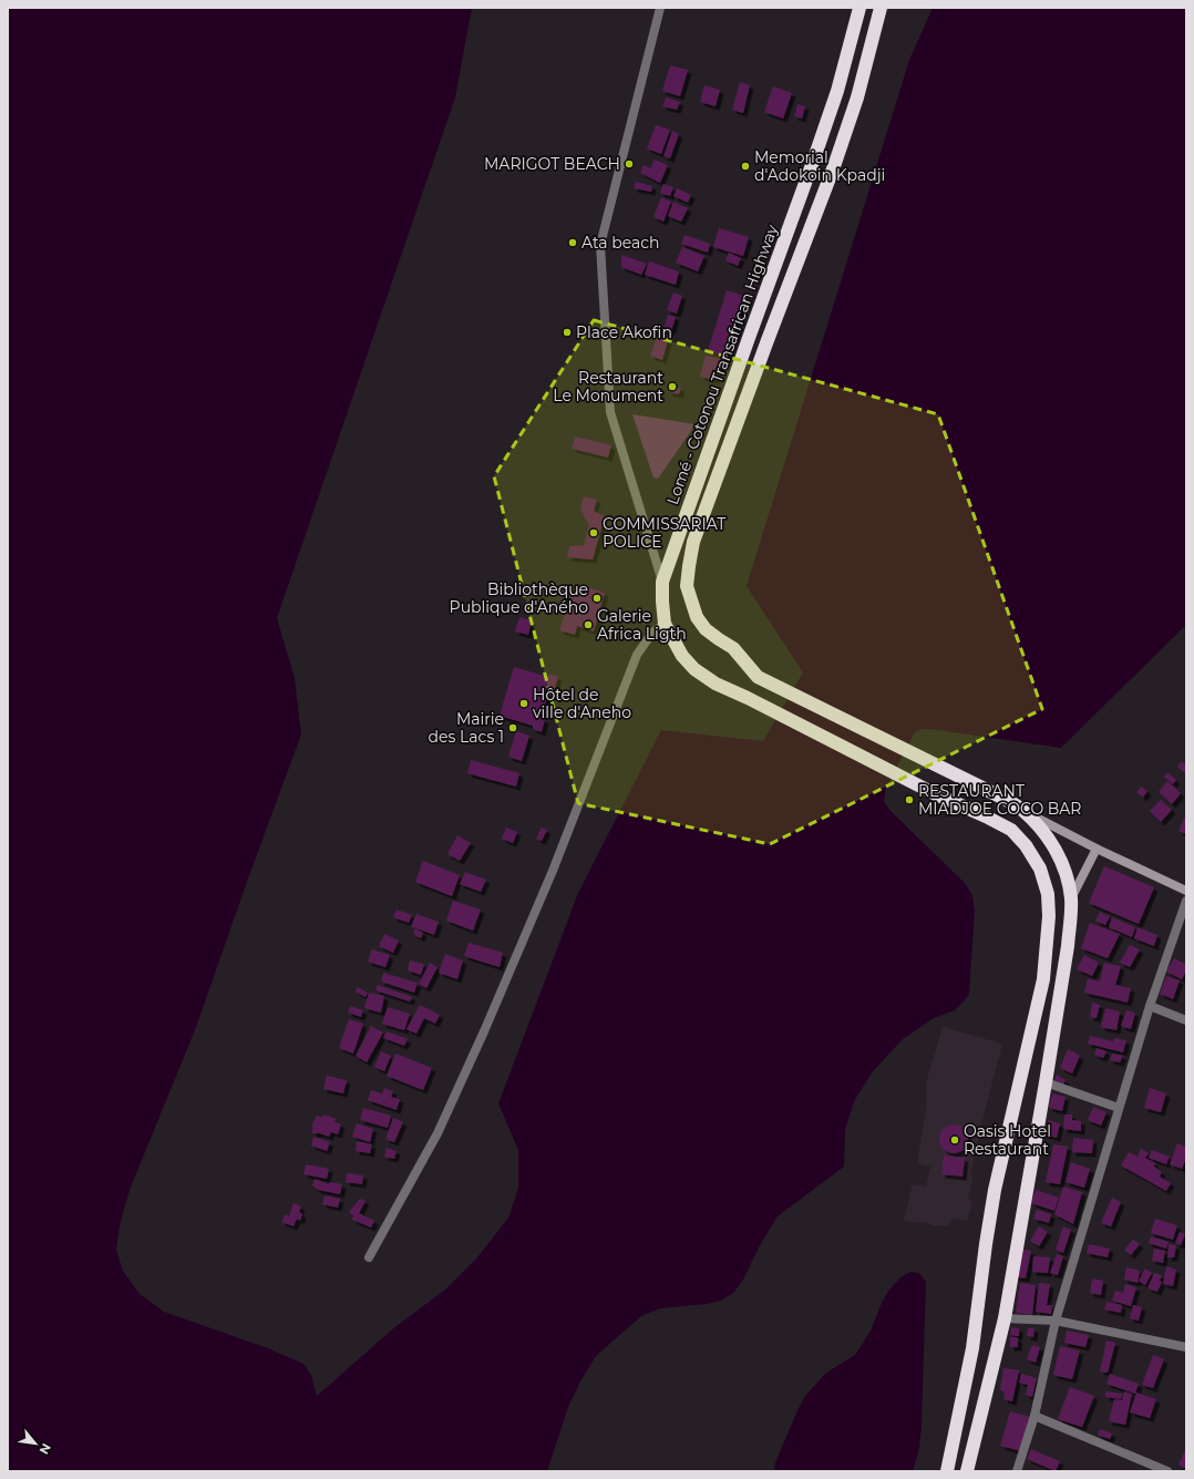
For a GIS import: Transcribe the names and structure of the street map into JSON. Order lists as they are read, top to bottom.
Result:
{
  "streets": {
    "highway": ["Lomé - Cotonou Transafrican Highway"]
  },
  "places": [
    "MARIGOT BEACH",
    "Memorial d'Adokoin Kpadji",
    "Ata beach",
    "Place Akofin",
    "Restaurant Le Monument",
    "COMMISSARIAT POLICE",
    "Bibliothèque Publique d'Aného",
    "Galerie Africa Ligth",
    "Hôtel de ville d'Aneho",
    "Mairie des Lacs 1",
    "RESTAURANT MIADJOE COCO BAR",
    "Oasis Hotel Restaurant"
  ],
  "north": "bottom right"
}
